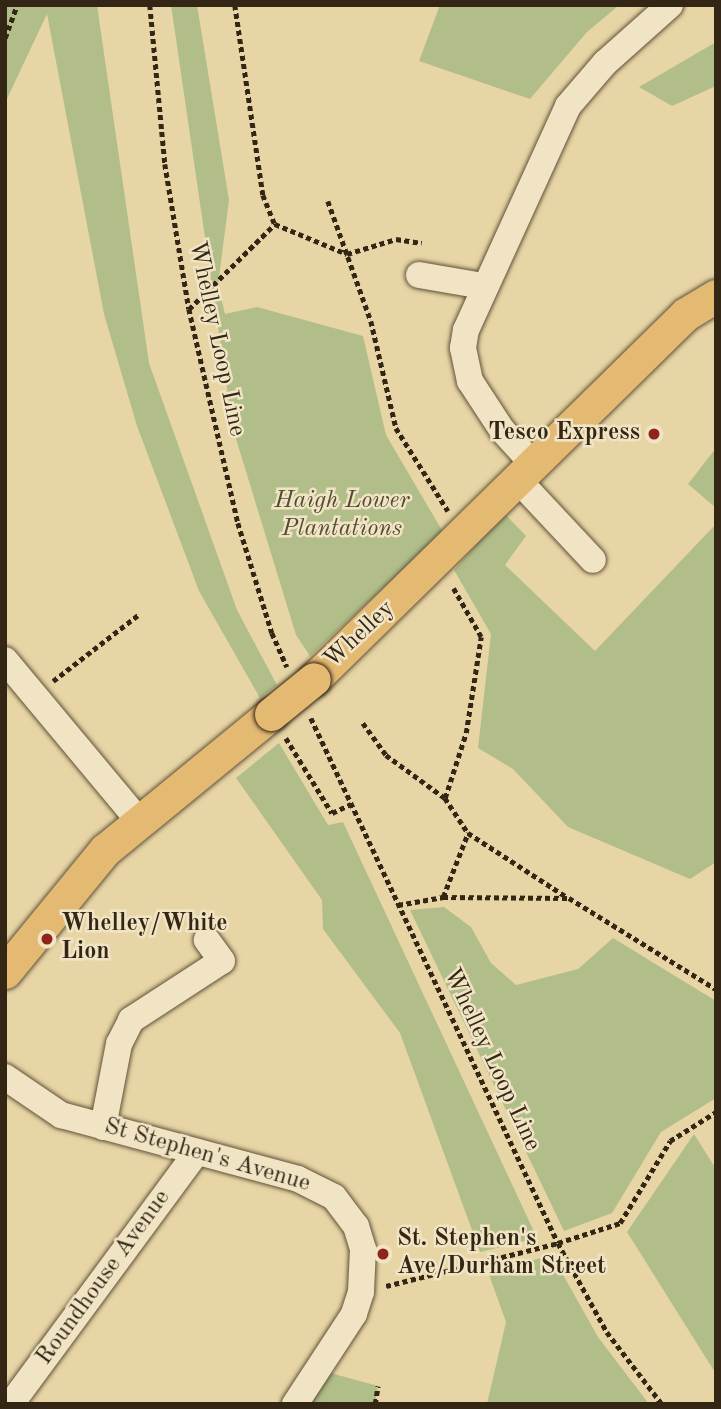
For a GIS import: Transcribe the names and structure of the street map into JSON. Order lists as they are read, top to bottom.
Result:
{
  "streets": {
    "main road": ["Whelley"],
    "street": ["St Stephen's Avenue", "Roundhouse Avenue"],
    "path": ["Whelley Loop Line"]
  },
  "crossings": [
    ["Whelley Loop Line", "Whelley"],
    ["St Stephen's Avenue", "Roundhouse Avenue"]
  ],
  "parks": ["Haigh Lower Plantations"],
  "places": ["Tesco Express", "Whelley/White Lion", "St. Stephen's Ave/Durham Street"]
}
